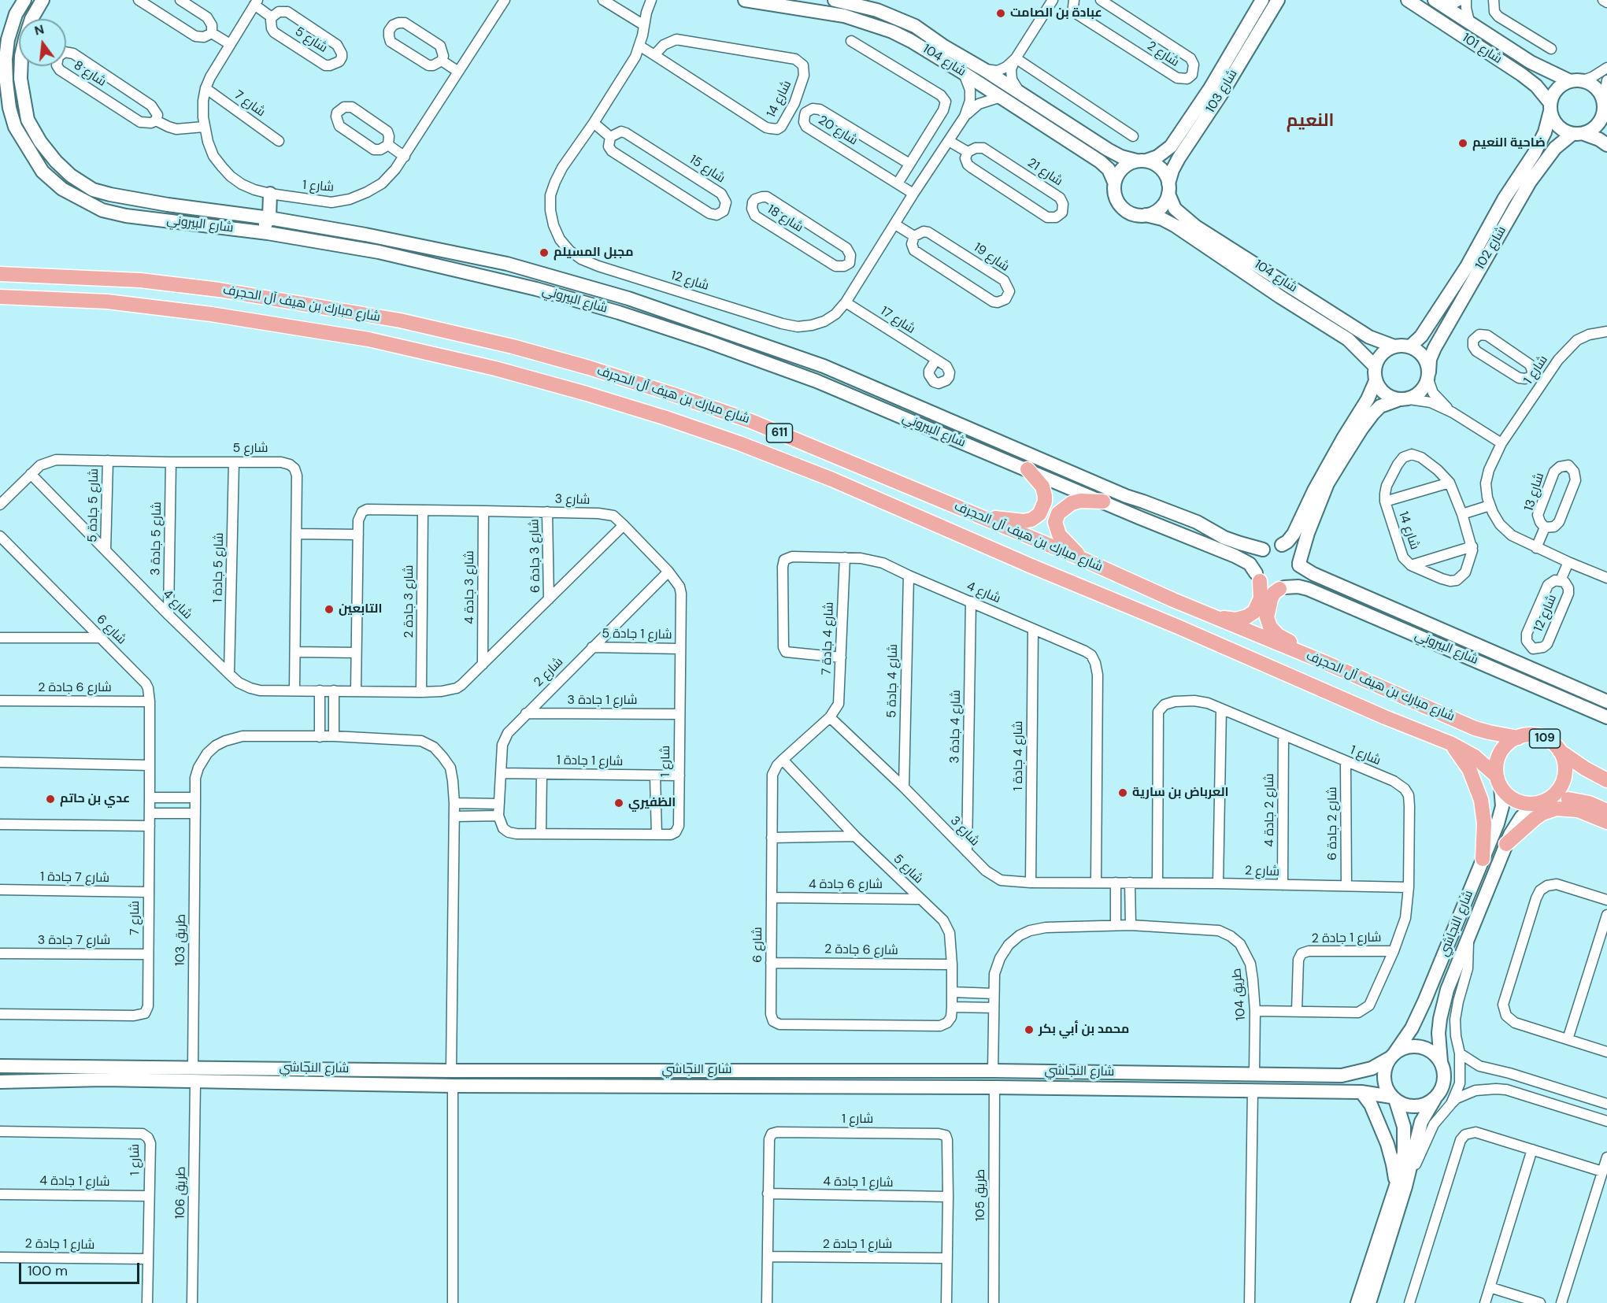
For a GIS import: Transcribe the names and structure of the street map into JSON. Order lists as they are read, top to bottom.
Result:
{
  "streets": {
    "main road": ["شارع مبارك بن هيف آل الحجرف", "611", "109"],
    "street": [
      "شارع 5",
      "شارع 101",
      "شارع 2",
      "شارع 104",
      "شارع 8",
      "شارع 103",
      "شارع 14",
      "شارع 7",
      "شارع 20",
      "شارع 15",
      "شارع 21",
      "شارع 1",
      "شارع 18",
      "شارع البيروني",
      "شارع 102",
      "شارع 19",
      "شارع 12",
      "شارع 17",
      "شارع 13",
      "شارع 3",
      "شارع 5 جادة 5",
      "شارع 5 جادة 3",
      "شارع 3 جادة 6",
      "شارع 5 جادة 1",
      "شارع 3 جادة 4",
      "شارع 4",
      "شارع 3 جادة 2",
      "شارع 6",
      "شارع 1 جادة 5",
      "شارع 4 جادة 7",
      "شارع 4 جادة 5",
      "شارع 6 جادة 2",
      "شارع 1 جادة 3",
      "شارع 4 جادة 3",
      "شارع 4 جادة 1",
      "شارع 1 جادة 1",
      "شارع 2 جادة 4",
      "شارع 2 جادة 6",
      "شارع 7 جادة 1",
      "شارع 6 جادة 4",
      "شارع النجاشي",
      "شارع 1 جادة 2",
      "طريق 103",
      "شارع 7 جادة 3",
      "طريق 104",
      "شارع 1 جادة 4",
      "طريق 106",
      "طريق 105"
    ]
  },
  "crossings": [
    ["شارع 5", "شارع 5 جادة 5"],
    ["شارع 5", "شارع 5 جادة 3"],
    ["شارع 5", "شارع 5 جادة 1"],
    ["شارع 5", "شارع 4"],
    ["شارع 5", "شارع 6"],
    ["شارع 5", "شارع 6 جادة 2"],
    ["شارع 5", "شارع 6 جادة 4"],
    ["شارع 101", "شارع 102"],
    ["شارع 2", "شارع 1"],
    ["شارع 2", "شارع 3"],
    ["شارع 2", "شارع 1 جادة 5"],
    ["شارع 2", "شارع 1 جادة 3"],
    ["شارع 2", "شارع 1 جادة 1"],
    ["شارع 2", "شارع 2 جادة 4"],
    ["شارع 2", "شارع 2 جادة 6"],
    ["شارع 104", "شارع 103"],
    ["شارع 104", "شارع 102"],
    ["شارع 104", "شارع 12"],
    ["شارع 8", "شارع 1"],
    ["شارع 14", "شارع 12"],
    ["شارع 7", "شارع 1"],
    ["شارع 7", "شارع 6"],
    ["شارع 7", "شارع 7 جادة 1"],
    ["شارع 7", "شارع 7 جادة 3"],
    ["شارع 20", "شارع 12"],
    ["شارع 15", "شارع 12"],
    ["شارع 1", "شارع 12"],
    ["شارع 1", "شارع 13"],
    ["شارع 1", "شارع 3"],
    ["شارع 1", "شارع 1 جادة 5"],
    ["شارع 1", "شارع 1 جادة 3"],
    ["شارع 1", "شارع 1 جادة 1"],
    ["شارع 1", "شارع 2 جادة 4"],
    ["شارع 1", "شارع 2 جادة 6"],
    ["شارع 1", "شارع 1 جادة 2"],
    ["شارع 1", "طريق 104"],
    ["شارع 1", "شارع 1 جادة 4"],
    ["شارع 18", "شارع 12"],
    ["شارع 12", "شارع 17"],
    ["شارع مبارك بن هيف آل الحجرف", "109"],
    ["شارع مبارك بن هيف آل الحجرف", "شارع النجاشي"],
    ["شارع 3", "شارع 3 جادة 6"],
    ["شارع 3", "شارع 3 جادة 4"],
    ["شارع 3", "شارع 4"],
    ["شارع 3", "شارع 3 جادة 2"],
    ["شارع 3", "شارع 6"],
    ["شارع 3", "شارع 4 جادة 7"],
    ["شارع 3", "شارع 4 جادة 5"],
    ["شارع 3", "شارع 4 جادة 3"],
    ["شارع 3", "شارع 4 جادة 1"],
    ["شارع 5 جادة 5", "شارع 4"],
    ["شارع 5 جادة 3", "شارع 4"],
    ["شارع 5 جادة 1", "شارع 4"],
    ["شارع 4", "شارع 4 جادة 7"],
    ["شارع 4", "شارع 4 جادة 5"],
    ["شارع 4", "شارع 4 جادة 3"],
    ["شارع 4", "شارع 4 جادة 1"],
    ["شارع 6", "شارع 4 جادة 7"],
    ["شارع 6", "شارع 6 جادة 2"],
    ["شارع 6", "شارع 6 جادة 4"],
    ["109", "شارع النجاشي"],
    ["شارع النجاشي", "طريق 103"],
    ["شارع النجاشي", "طريق 104"],
    ["شارع النجاشي", "طريق 106"],
    ["شارع النجاشي", "طريق 105"]
  ],
  "districts": ["النعيم"],
  "places": [
    "عبادة بن الصامت",
    "ضاحية النعيم",
    "مجبل المسيلم",
    "التابعين",
    "العرباض بن سارية",
    "عدي بن حاتم",
    "الظفيري",
    "محمد بن أبي بكر"
  ],
  "scale_bar": "100 m",
  "north": "top"
}
